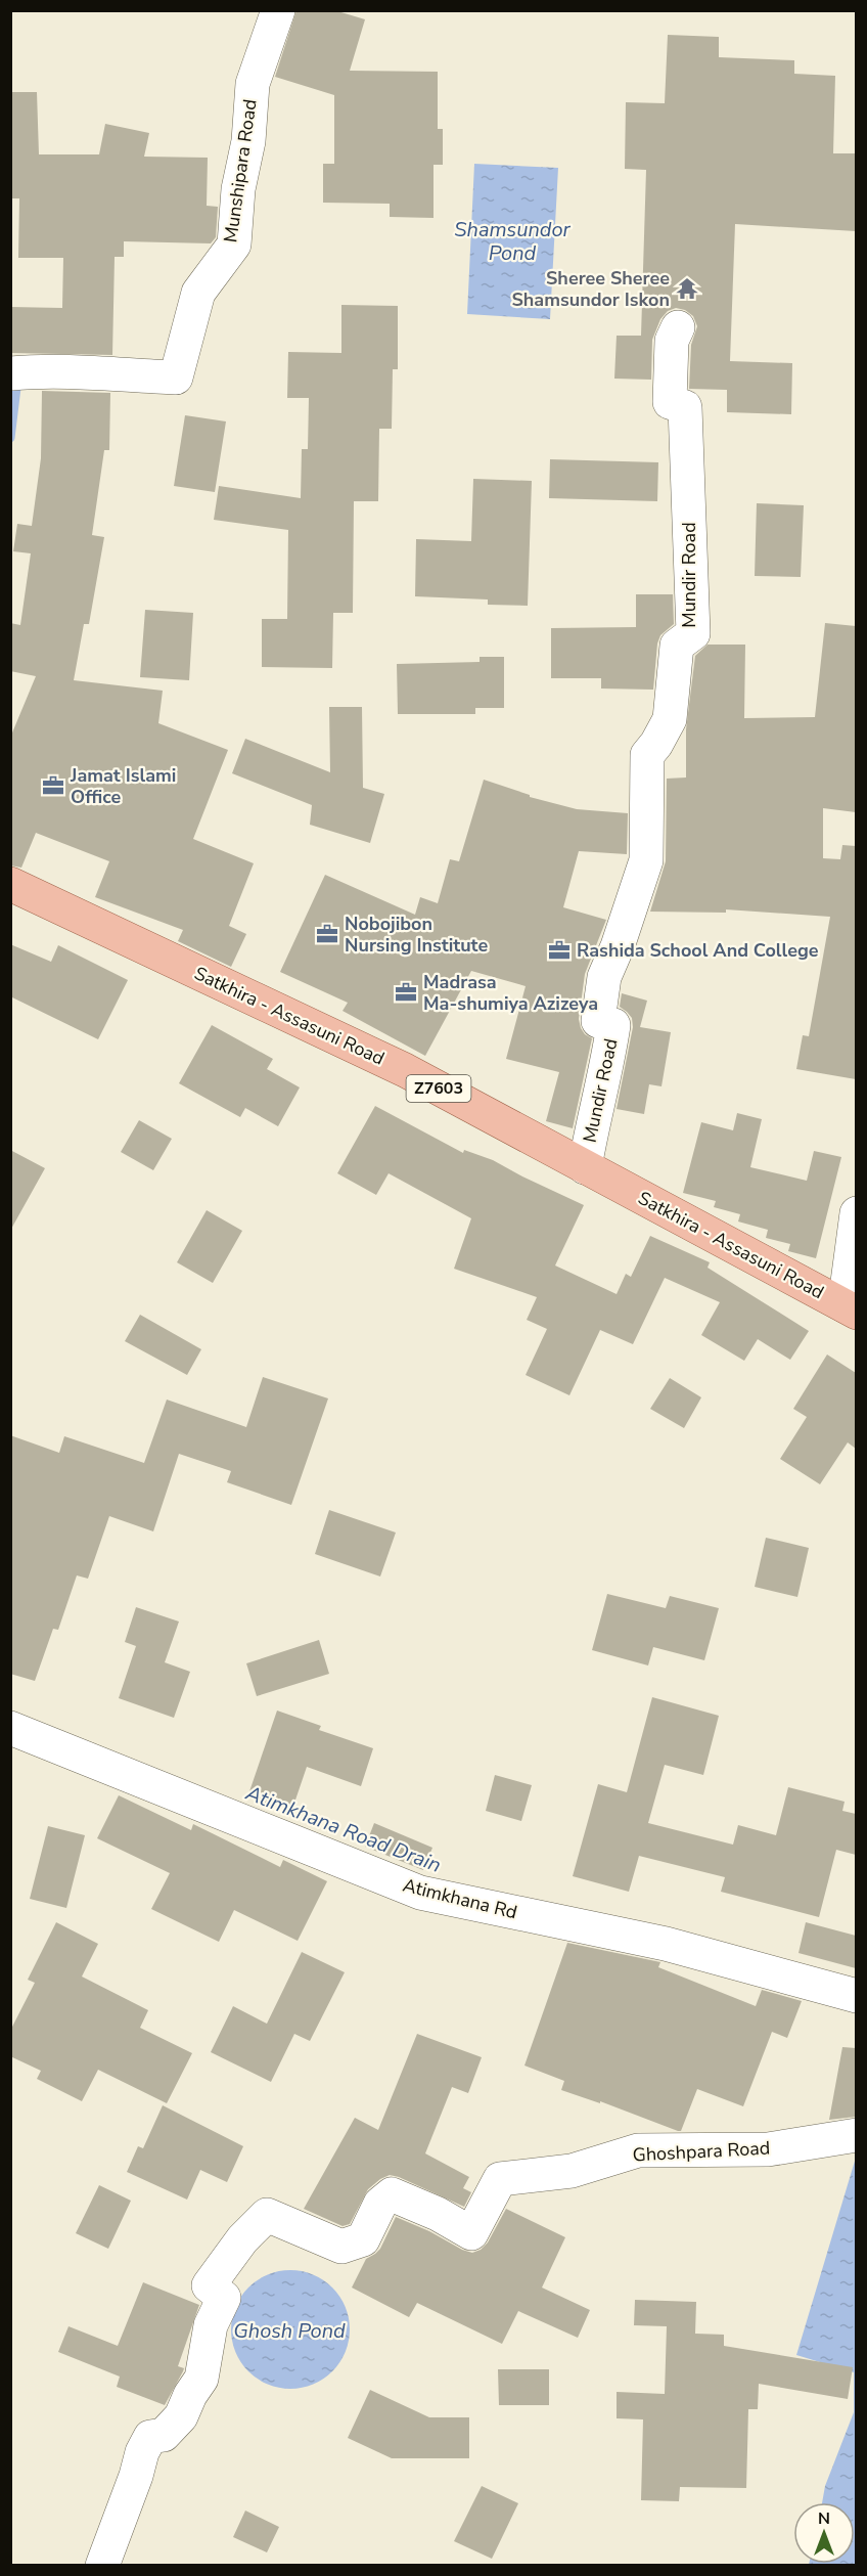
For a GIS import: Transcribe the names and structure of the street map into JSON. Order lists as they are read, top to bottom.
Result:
{
  "streets": {
    "main road": ["Satkhira - Assasuni Road", "Z7603"],
    "street": [
      "Munshipara Road",
      "Mundir Road",
      "Atimkhana Rd",
      "Ghoshpara Road"
    ]
  },
  "crossings": [
    ["Mundir Road", "Satkhira - Assasuni Road"]
  ],
  "water": ["Shamsundor Pond", "Atimkhana Road Drain", "Ghosh Pond"],
  "places": {
    "temple": ["Sheree Sheree Shamsundor Iskon"],
    "office": [
      "Jamat Islami Office",
      "Nobojibon Nursing Institute",
      "Rashida School And College",
      "Madrasa Ma-shumiya Azizeya"
    ]
  },
  "north": "top"
}
